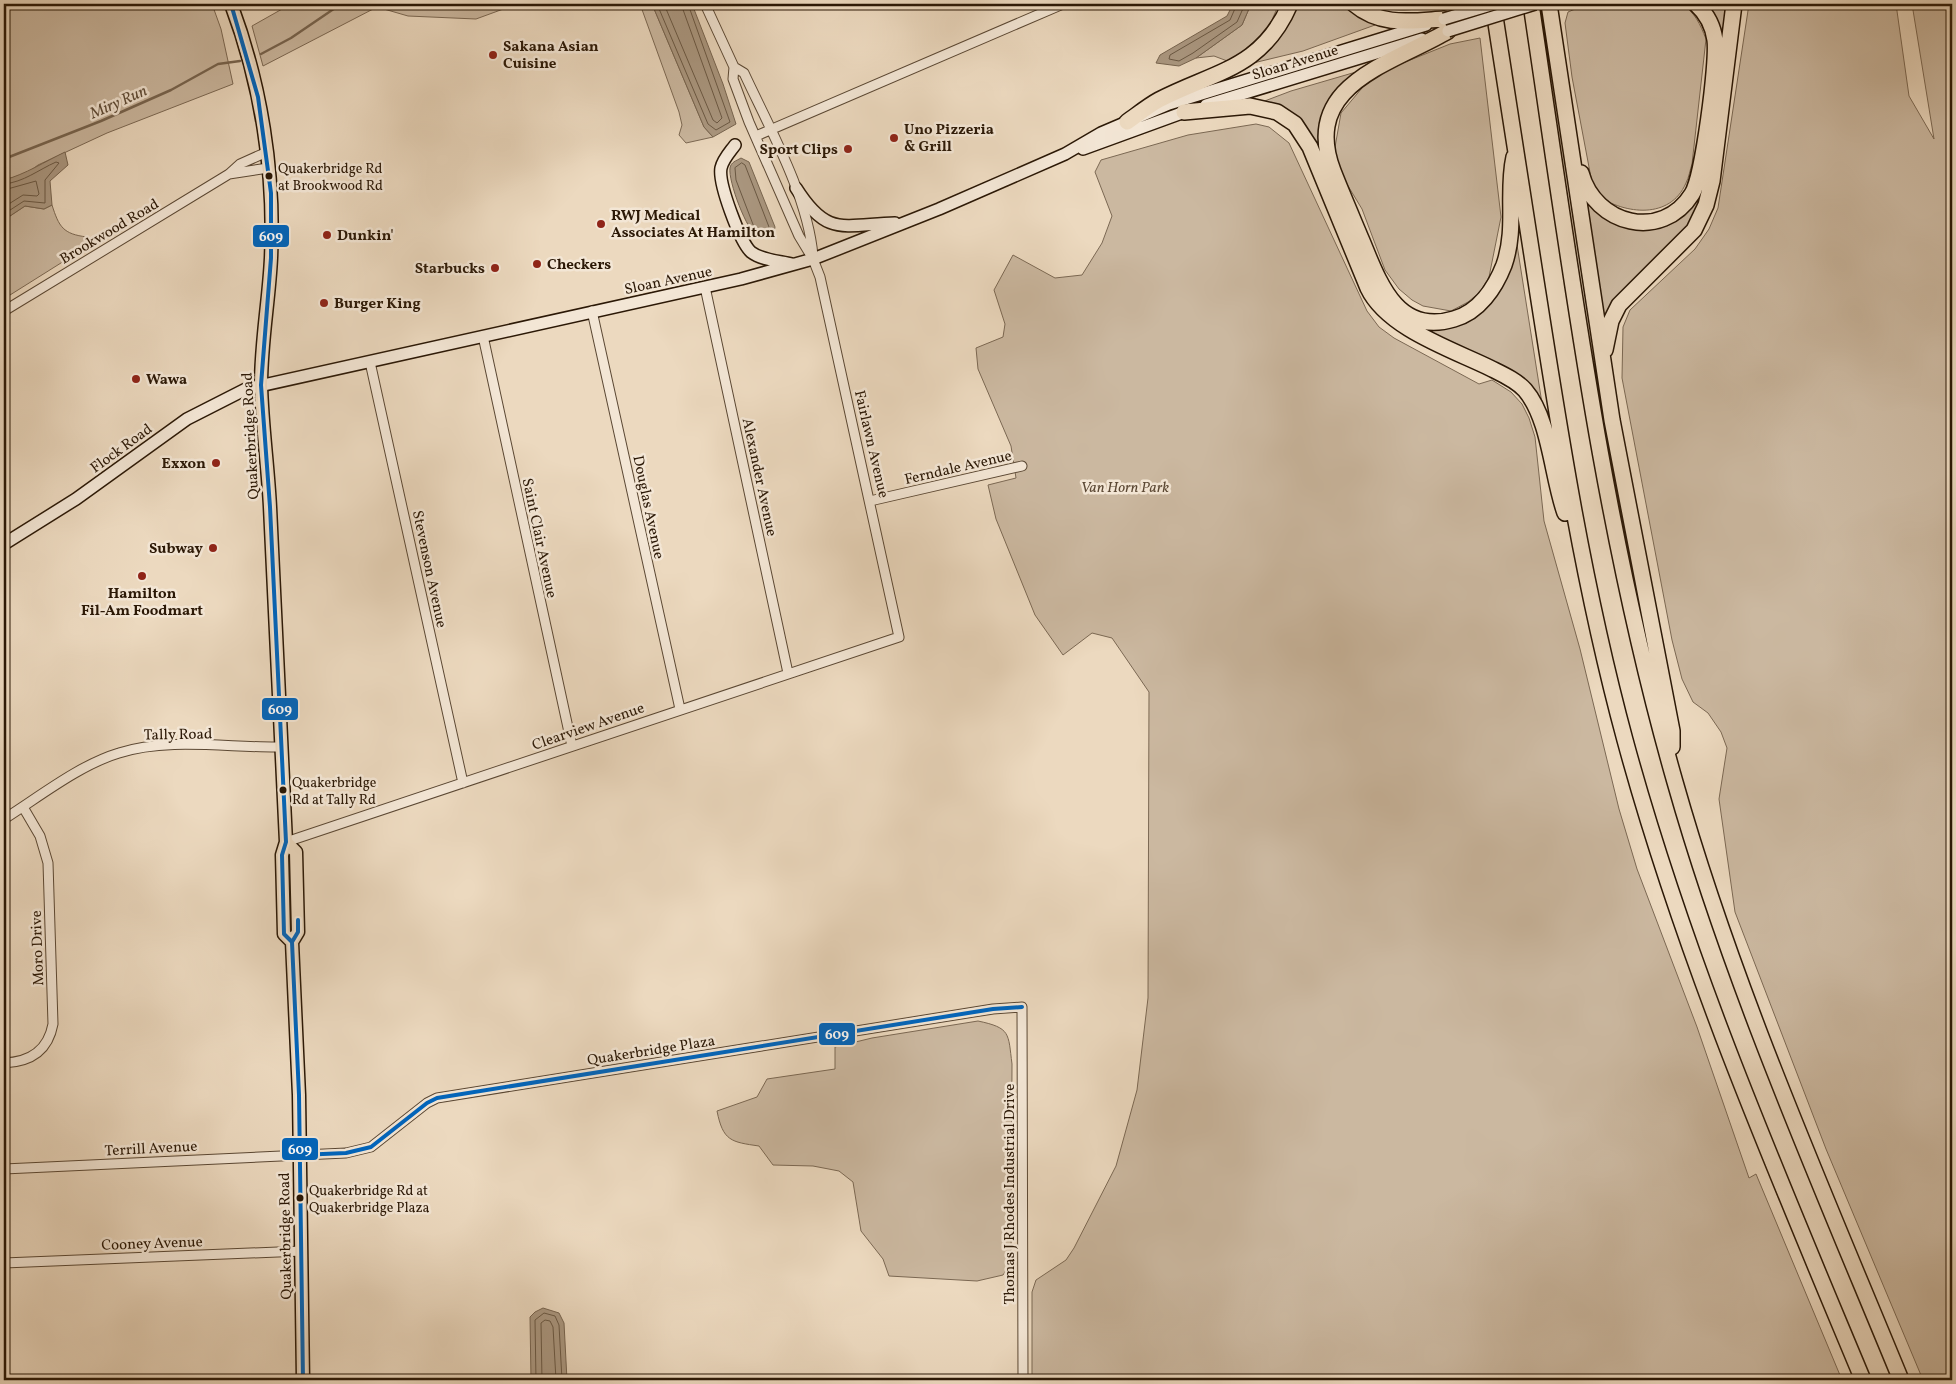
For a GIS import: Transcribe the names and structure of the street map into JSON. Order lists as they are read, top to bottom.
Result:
{
  "streets": {
    "main road": ["Sloan Avenue", "Quakerbridge Road", "Flock Road"],
    "street": [
      "Brookwood Road",
      "Fairlawn Avenue",
      "Ferndale Avenue",
      "Alexander Avenue",
      "Douglas Avenue",
      "Saint Clair Avenue",
      "Stevenson Avenue",
      "Clearview Avenue",
      "Tally Road",
      "Moro Drive",
      "Quakerbridge Plaza",
      "Terrill Avenue",
      "Thomas J Rhodes Industrial Drive",
      "Cooney Avenue"
    ]
  },
  "crossings": [
    ["Sloan Avenue", "Quakerbridge Road"],
    ["Sloan Avenue", "Fairlawn Avenue"],
    ["Sloan Avenue", "Flock Road"],
    ["Sloan Avenue", "Alexander Avenue"],
    ["Sloan Avenue", "Douglas Avenue"],
    ["Sloan Avenue", "Saint Clair Avenue"],
    ["Sloan Avenue", "Stevenson Avenue"],
    ["Brookwood Road", "Quakerbridge Road"],
    ["Quakerbridge Road", "Flock Road"],
    ["Quakerbridge Road", "Clearview Avenue"],
    ["Quakerbridge Road", "Tally Road"],
    ["Quakerbridge Road", "Quakerbridge Plaza"],
    ["Quakerbridge Road", "Terrill Avenue"],
    ["Quakerbridge Road", "Cooney Avenue"],
    ["Fairlawn Avenue", "Ferndale Avenue"],
    ["Fairlawn Avenue", "Clearview Avenue"],
    ["Alexander Avenue", "Clearview Avenue"],
    ["Douglas Avenue", "Clearview Avenue"],
    ["Saint Clair Avenue", "Clearview Avenue"],
    ["Stevenson Avenue", "Clearview Avenue"],
    ["Tally Road", "Moro Drive"],
    ["Quakerbridge Plaza", "Terrill Avenue"],
    ["Quakerbridge Plaza", "Thomas J Rhodes Industrial Drive"]
  ],
  "water": ["Miry Run"],
  "parks": ["Van Horn Park"],
  "places": [
    "Sakana Asian Cuisine",
    "Uno Pizzeria & Grill",
    "Sport Clips",
    "Quakerbridge Rd at Brookwood Rd",
    "RWJ Medical Associates At Hamilton",
    "Dunkin'",
    "Checkers",
    "Starbucks",
    "Burger King",
    "Wawa",
    "Exxon",
    "Subway",
    "Hamilton Fil-Am Foodmart",
    "Quakerbridge Rd at Tally Rd",
    "Quakerbridge Rd at Quakerbridge Plaza"
  ],
  "lines": ["transit line 609"]
}
